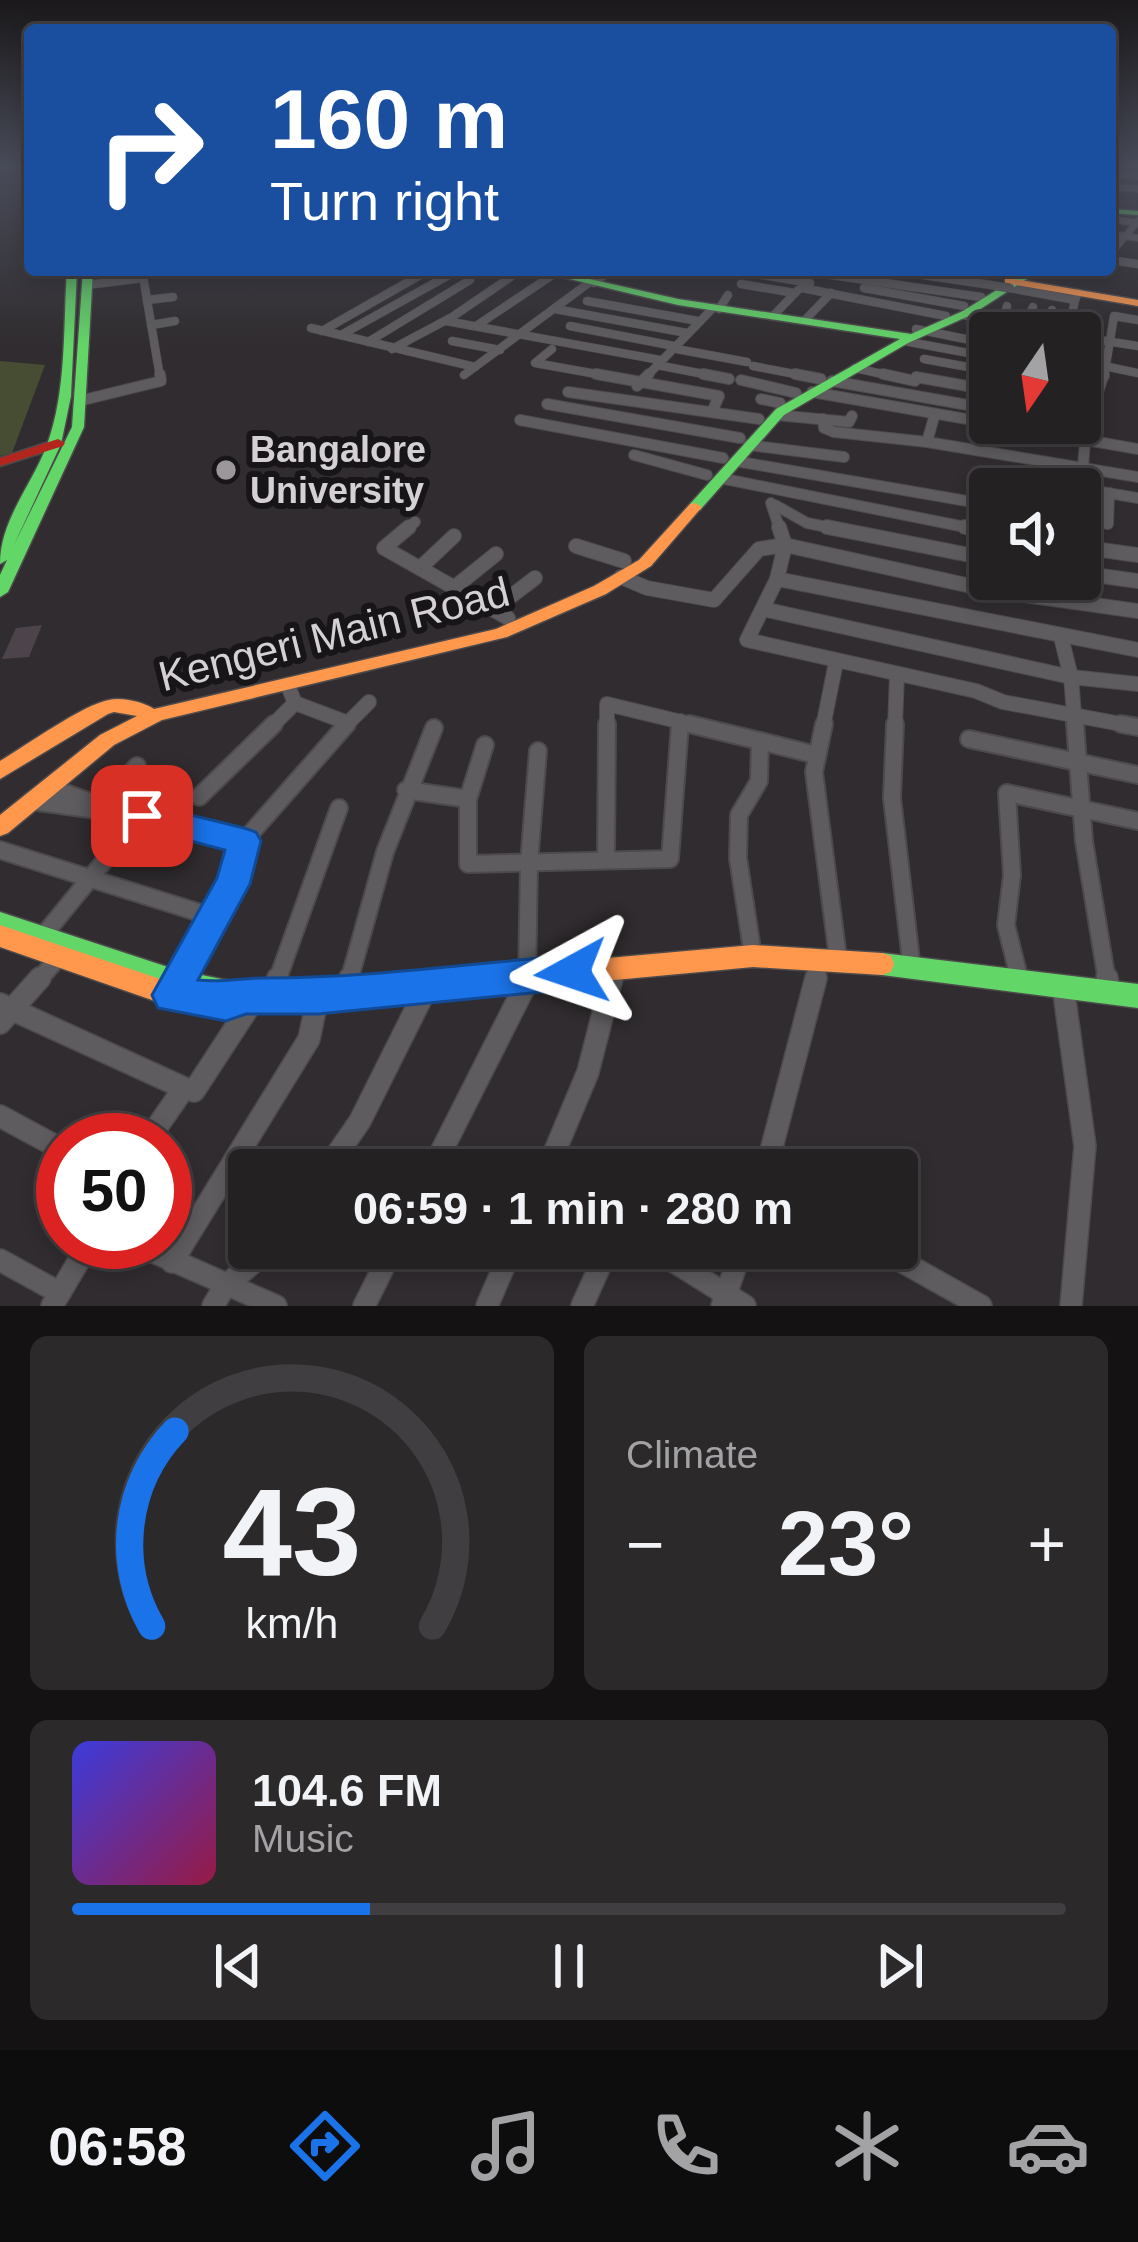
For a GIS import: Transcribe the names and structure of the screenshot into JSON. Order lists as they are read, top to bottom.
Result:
{
  "streets": {
    "main road": ["Kengeri Main Road"]
  },
  "places": ["Bangalore University"],
  "north": "bottom",
  "page": {
    "turn": ["160 m", "Turn right"],
    "limit": "50",
    "trip": "06:59 · 1 min · 280 m",
    "tile": "Climate",
    "heat": ["−", "23°", "+"],
    "song": ["104.6 FM", "Music"],
    "tabs": "06:58",
    "gauge": ["43", "km/h"]
  }
}
